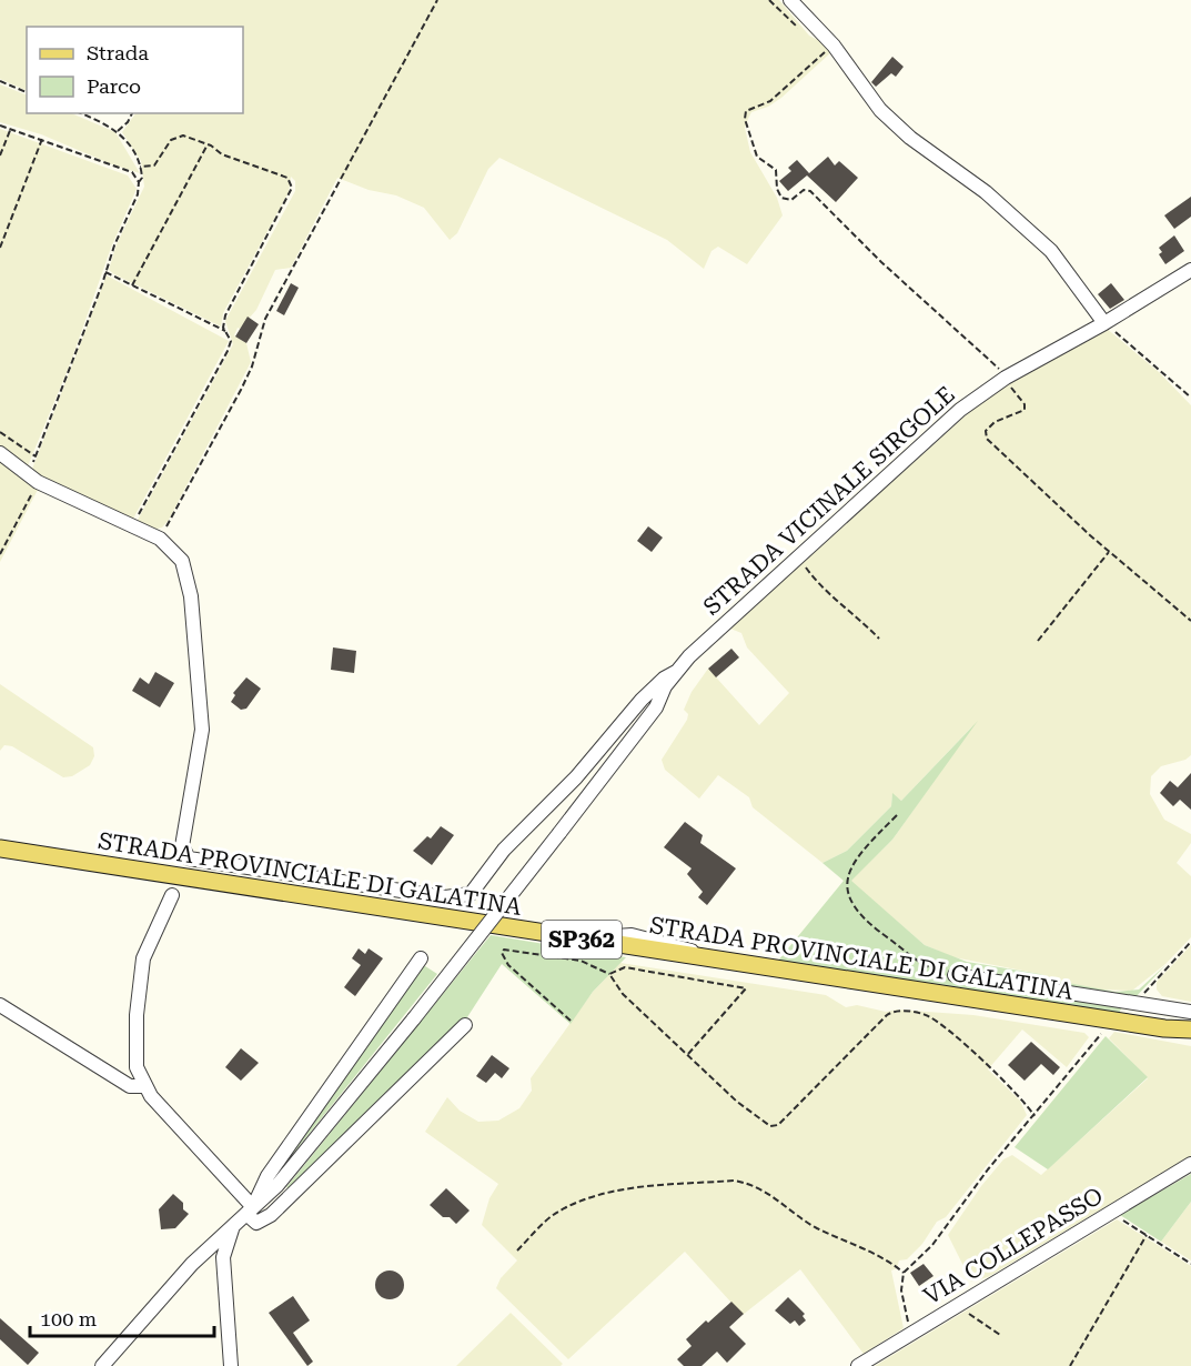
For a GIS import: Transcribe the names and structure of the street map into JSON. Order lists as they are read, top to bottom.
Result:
{
  "streets": {
    "main road": ["STRADA PROVINCIALE DI GALATINA", "SP362"],
    "street": ["STRADA VICINALE SIRGOLE", "VIA COLLEPASSO"]
  },
  "legend": ["Strada", "Parco"],
  "scale_bar": "100 m"
}
